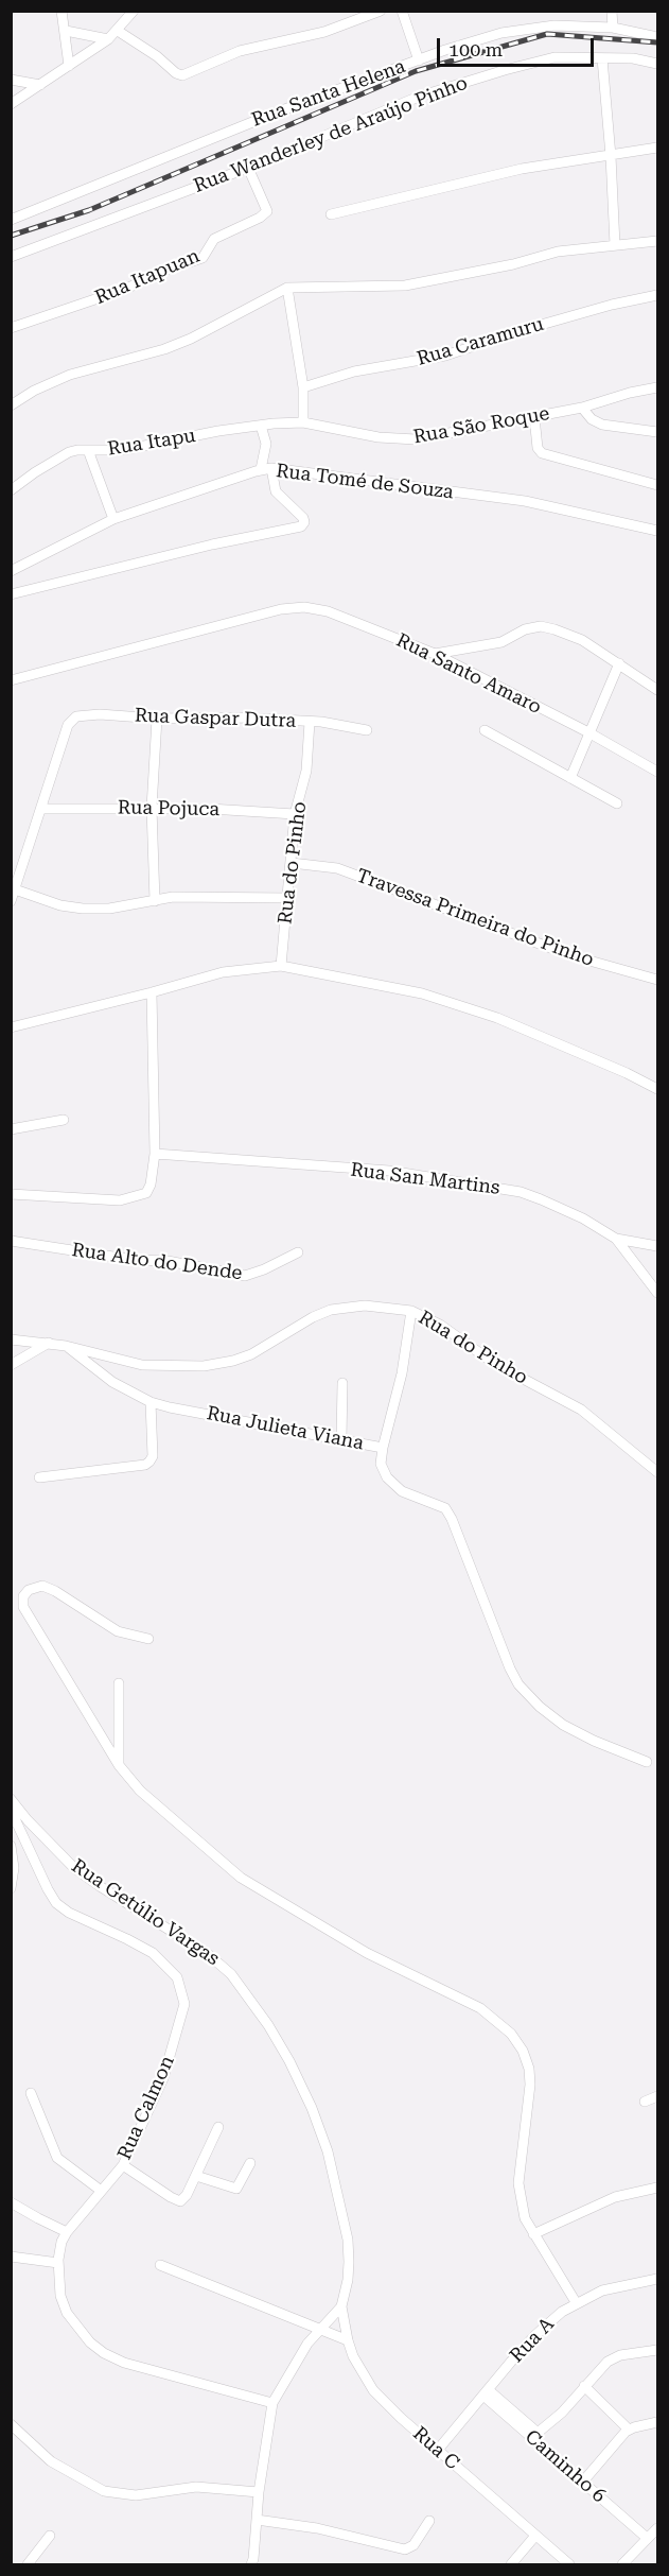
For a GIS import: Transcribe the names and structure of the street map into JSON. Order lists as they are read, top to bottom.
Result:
{
  "streets": {
    "street": [
      "Rua Santa Helena",
      "Rua Wanderley de Araújo Pinho",
      "Rua Itapuan",
      "Rua Caramuru",
      "Rua São Roque",
      "Rua Itapu",
      "Rua Tomé de Souza",
      "Rua Santo Amaro",
      "Rua Gaspar Dutra",
      "Rua Pojuca",
      "Rua do Pinho",
      "Travessa Primeira do Pinho",
      "Rua San Martins",
      "Rua Alto do Dende",
      "Rua Julieta Viana",
      "Rua Getúlio Vargas",
      "Rua Calmon",
      "Rua A",
      "Rua C",
      "Caminho 6"
    ]
  },
  "crossings": [
    ["Rua Wanderley de Araújo Pinho", "Rua Itapuan"],
    ["Rua São Roque", "Rua Itapu"],
    ["Rua Gaspar Dutra", "Rua Pojuca"],
    ["Rua Gaspar Dutra", "Rua do Pinho"],
    ["Rua Pojuca", "Rua do Pinho"],
    ["Rua do Pinho", "Travessa Primeira do Pinho"],
    ["Rua do Pinho", "Rua Julieta Viana"],
    ["Rua Getúlio Vargas", "Rua C"],
    ["Rua A", "Rua C"],
    ["Rua A", "Caminho 6"]
  ],
  "scale_bar": "100 m"
}
